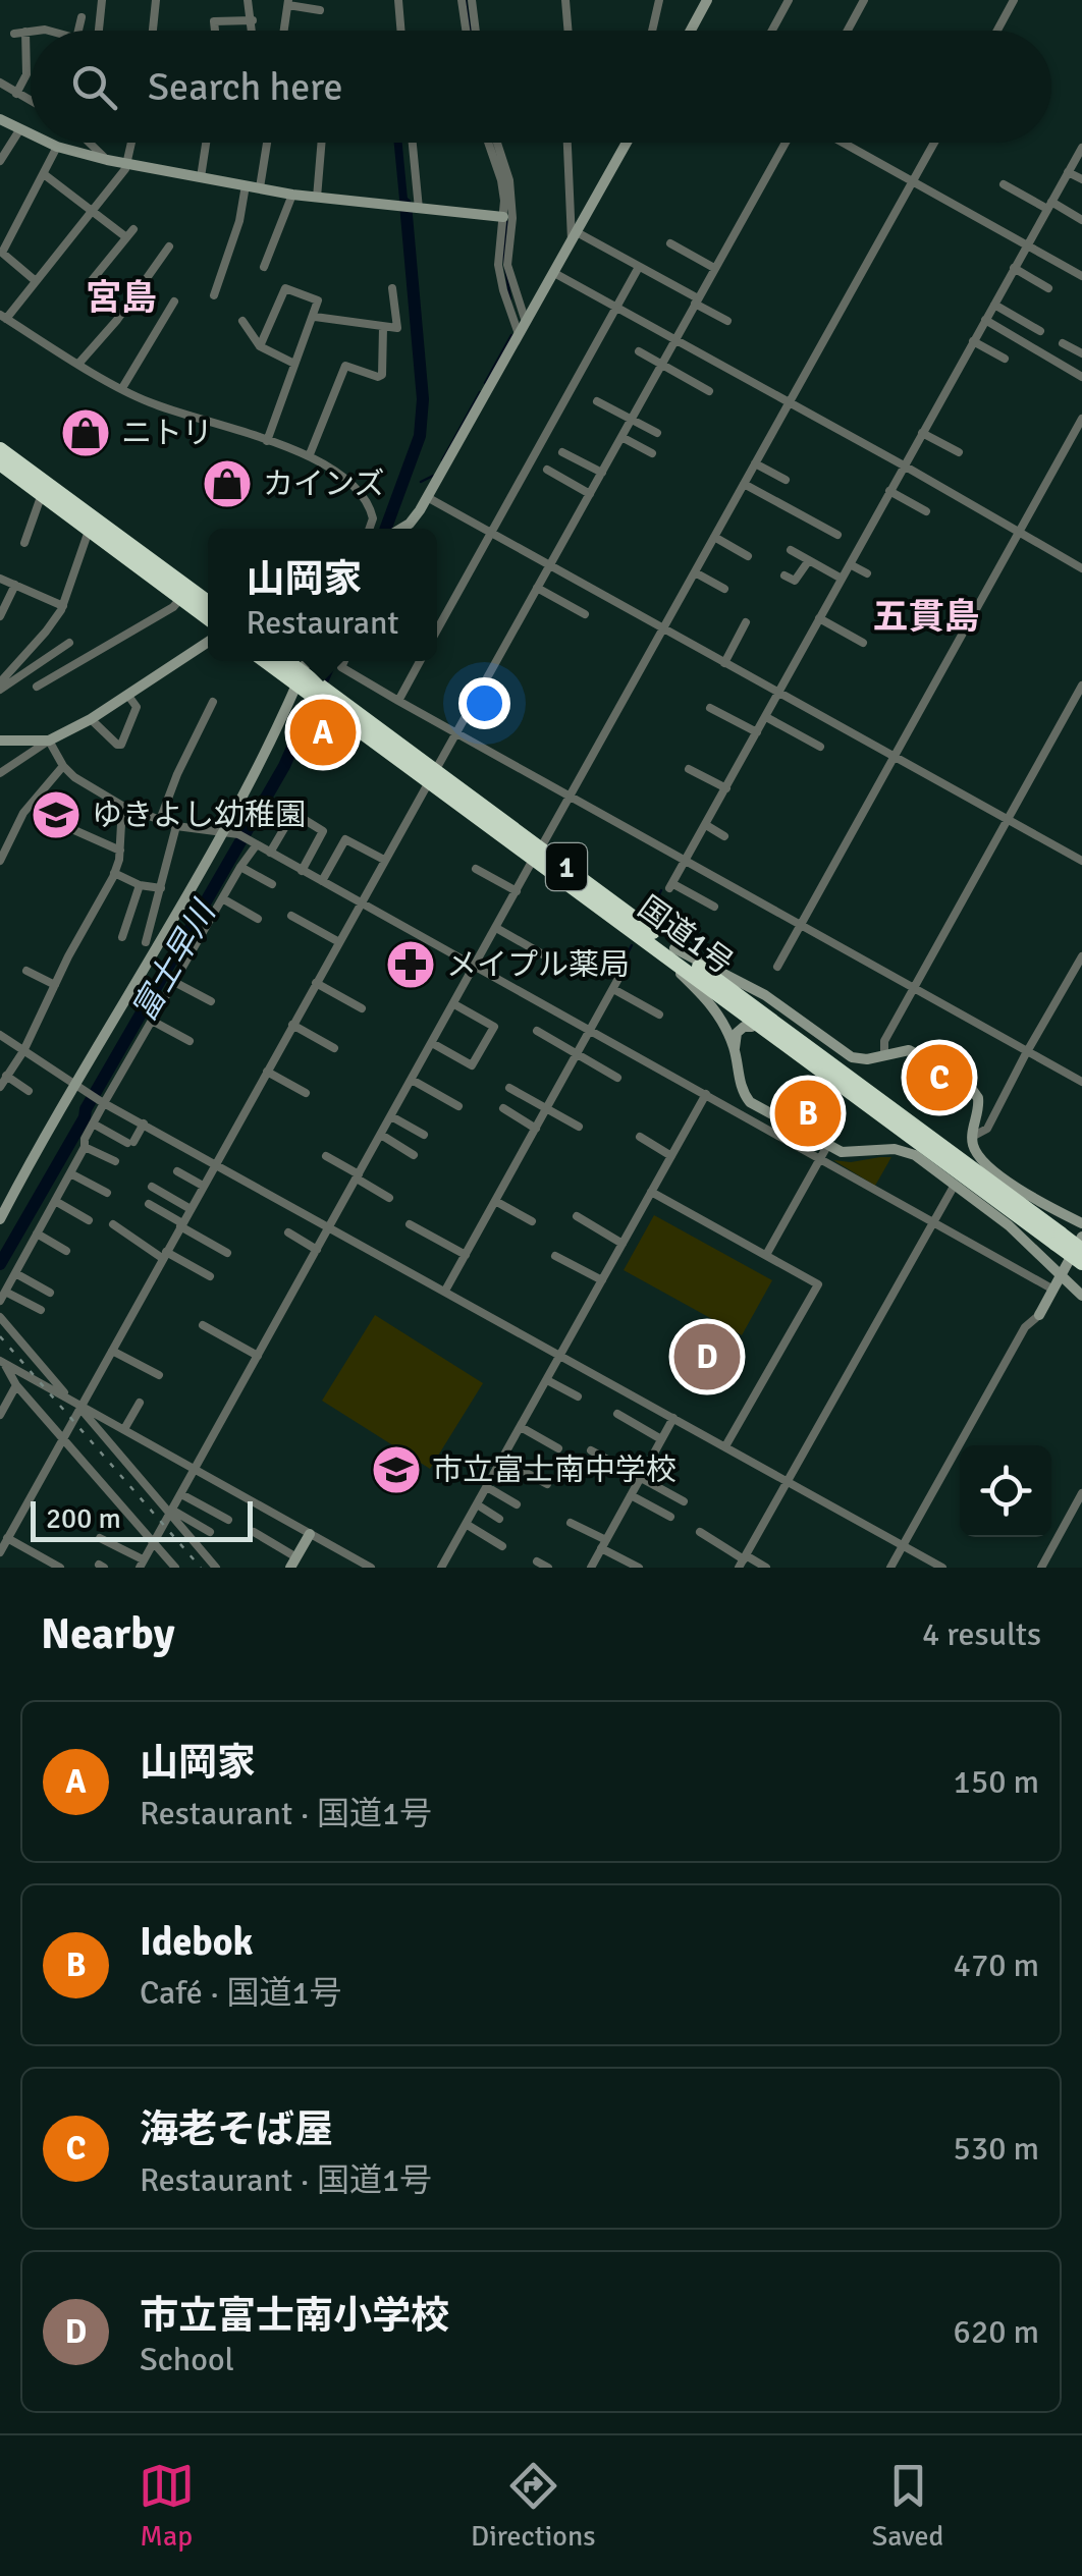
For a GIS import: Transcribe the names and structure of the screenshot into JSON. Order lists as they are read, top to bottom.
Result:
{
  "streets": {
    "highway": ["1", "国道1号"]
  },
  "districts": ["宮島", "五貫島"],
  "water": ["富士早川"],
  "places": {
    "shop": ["ニトリ", "カインズ"],
    "school or university": ["ゆきよし幼稚園", "市立富士南中学校"],
    "pharmacy": ["メイプル薬局"]
  },
  "scale_bar": "200 m",
  "page": {
    "search": "Search here",
    "popup": ["山岡家", "Restaurant"],
    "pins": [
      "A",
      "C",
      "B",
      "D"
    ],
    "scale": "200 m",
    "heading": ["Nearby", "4 results"],
    "list": [
      {
        "mark": "A",
        "name": "山岡家",
        "note": "Restaurant · 国道1号",
        "value": "150 m"
      },
      {
        "mark": "B",
        "name": "Idebok",
        "note": "Café · 国道1号",
        "value": "470 m"
      },
      {
        "mark": "C",
        "name": "海老そば屋",
        "note": "Restaurant · 国道1号",
        "value": "530 m"
      },
      {
        "mark": "D",
        "name": "市立富士南小学校",
        "note": "School",
        "value": "620 m"
      }
    ],
    "nav": ["Map", "Directions", "Saved"]
  }
}
